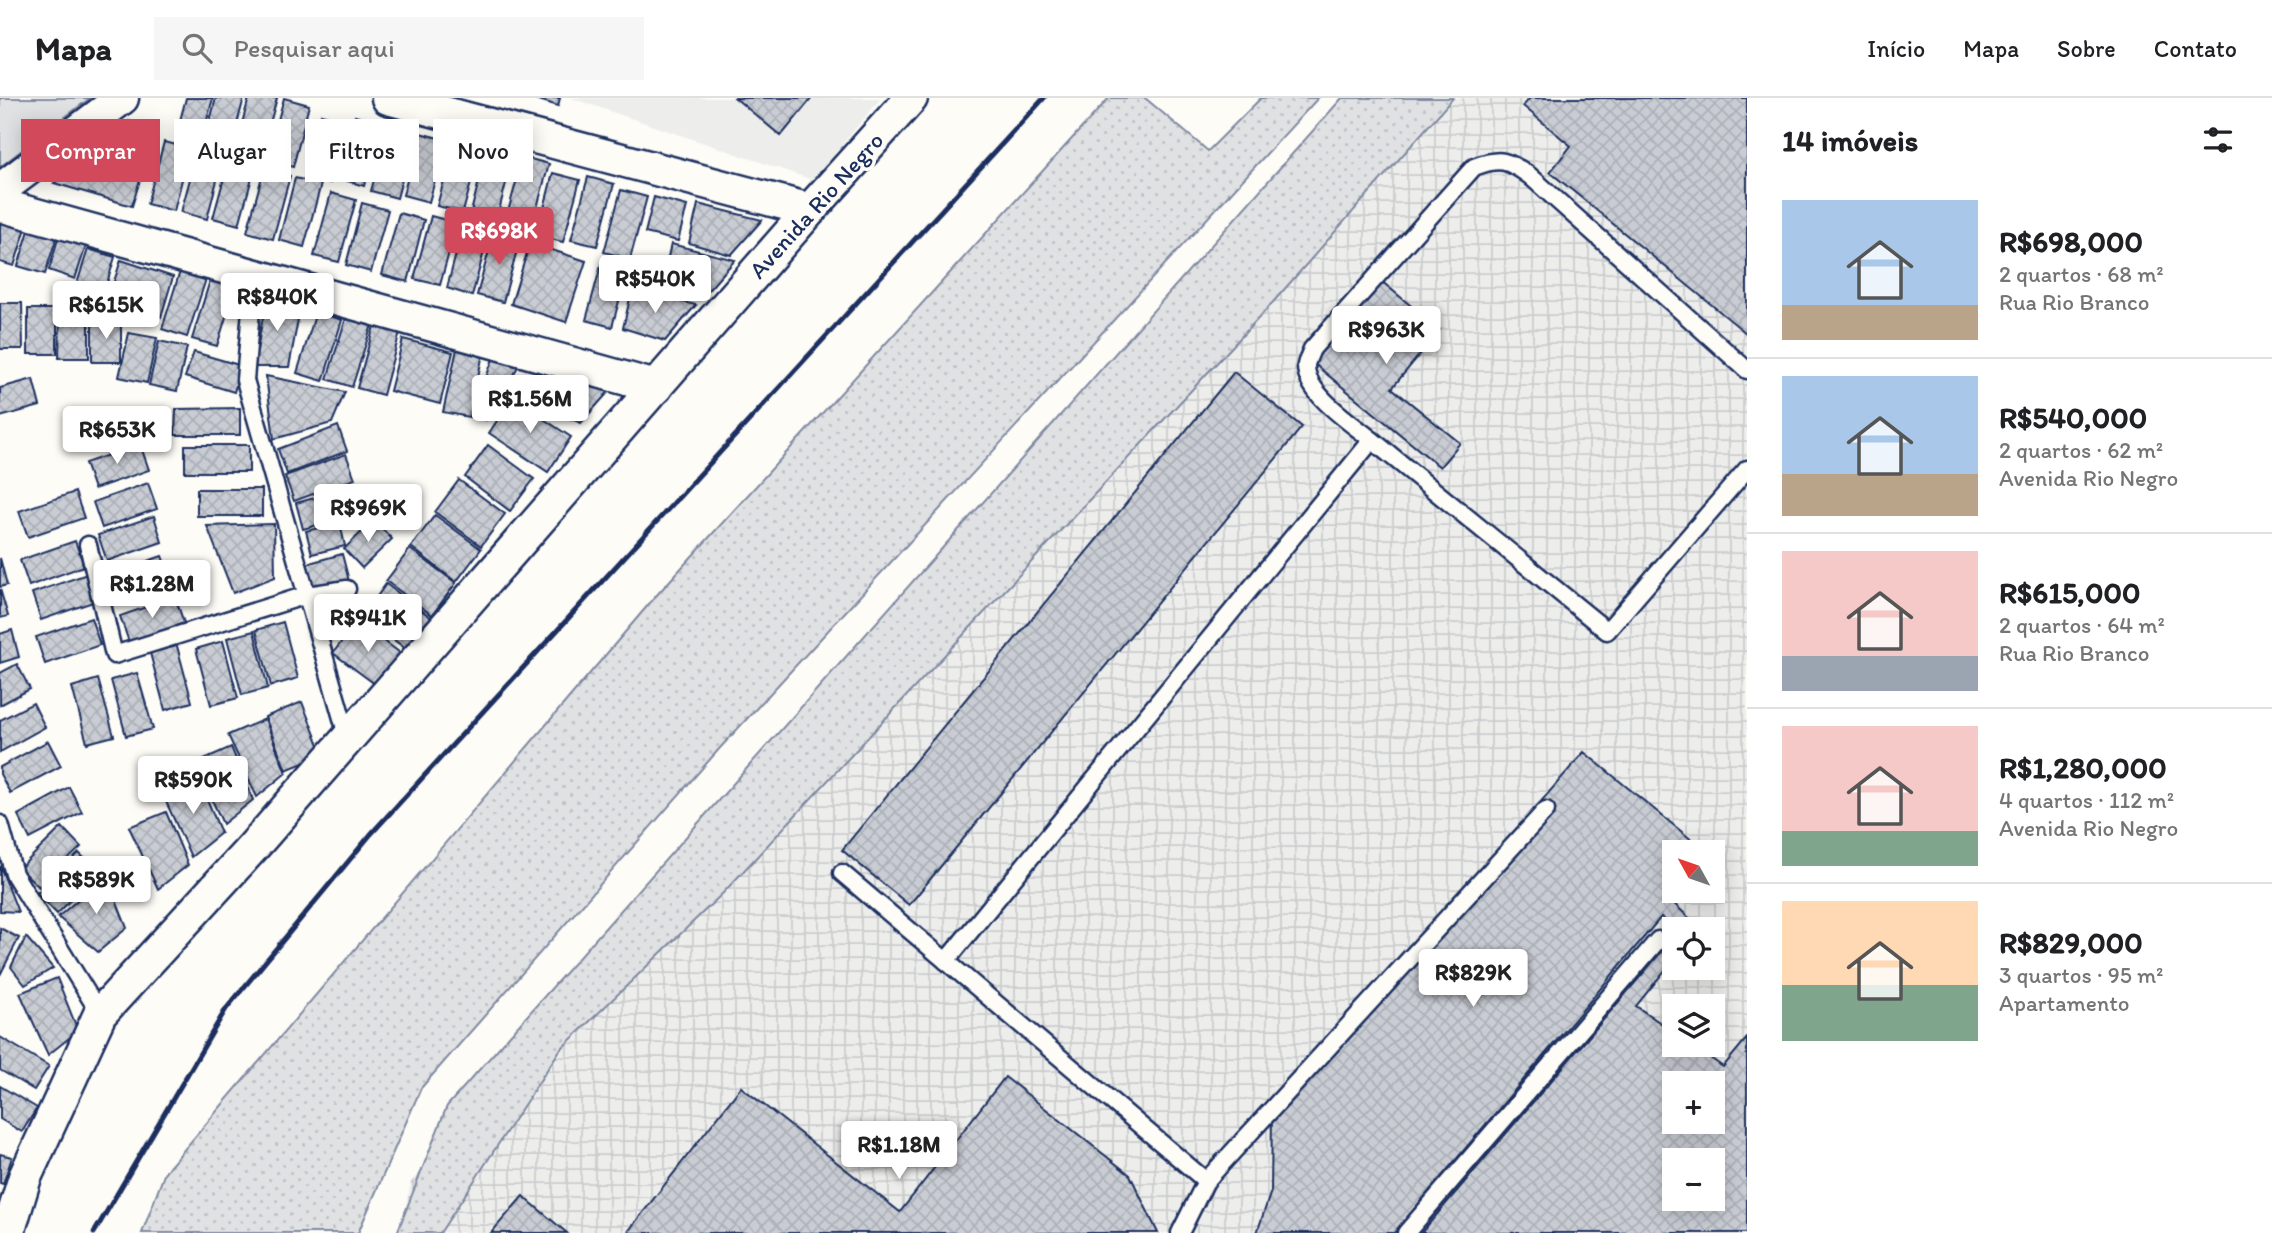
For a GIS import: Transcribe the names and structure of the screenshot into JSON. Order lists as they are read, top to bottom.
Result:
{
  "streets": {
    "street": ["Avenida Rio Negro"]
  },
  "north": "top left",
  "page": {
    "header": "Mapa",
    "search": "Pesquisar aqui",
    "nav": [
      "Início",
      "Mapa",
      "Sobre",
      "Contato"
    ],
    "heading": "14 imóveis",
    "chip": [
      "Comprar",
      "Alugar",
      "Filtros",
      "Novo"
    ],
    "list": [
      {
        "name": "R$698,000",
        "note": "2 quartos · 68 m² · Rua Rio Branco"
      },
      {
        "name": "R$540,000",
        "note": "2 quartos · 62 m² · Avenida Rio Negro"
      },
      {
        "name": "R$615,000",
        "note": "2 quartos · 64 m² · Rua Rio Branco"
      },
      {
        "name": "R$1,280,000",
        "note": "4 quartos · 112 m² · Avenida Rio Negro"
      },
      {
        "name": "R$829,000",
        "note": "3 quartos · 95 m² · Apartamento"
      }
    ],
    "price": [
      "R$698K",
      "R$540K",
      "R$840K",
      "R$615K",
      "R$963K",
      "R$1.56M",
      "R$653K",
      "R$969K",
      "R$1.28M",
      "R$941K",
      "R$590K",
      "R$589K",
      "R$829K",
      "R$1.18M"
    ],
    "map_buttons": ["+", "−"]
  }
}
